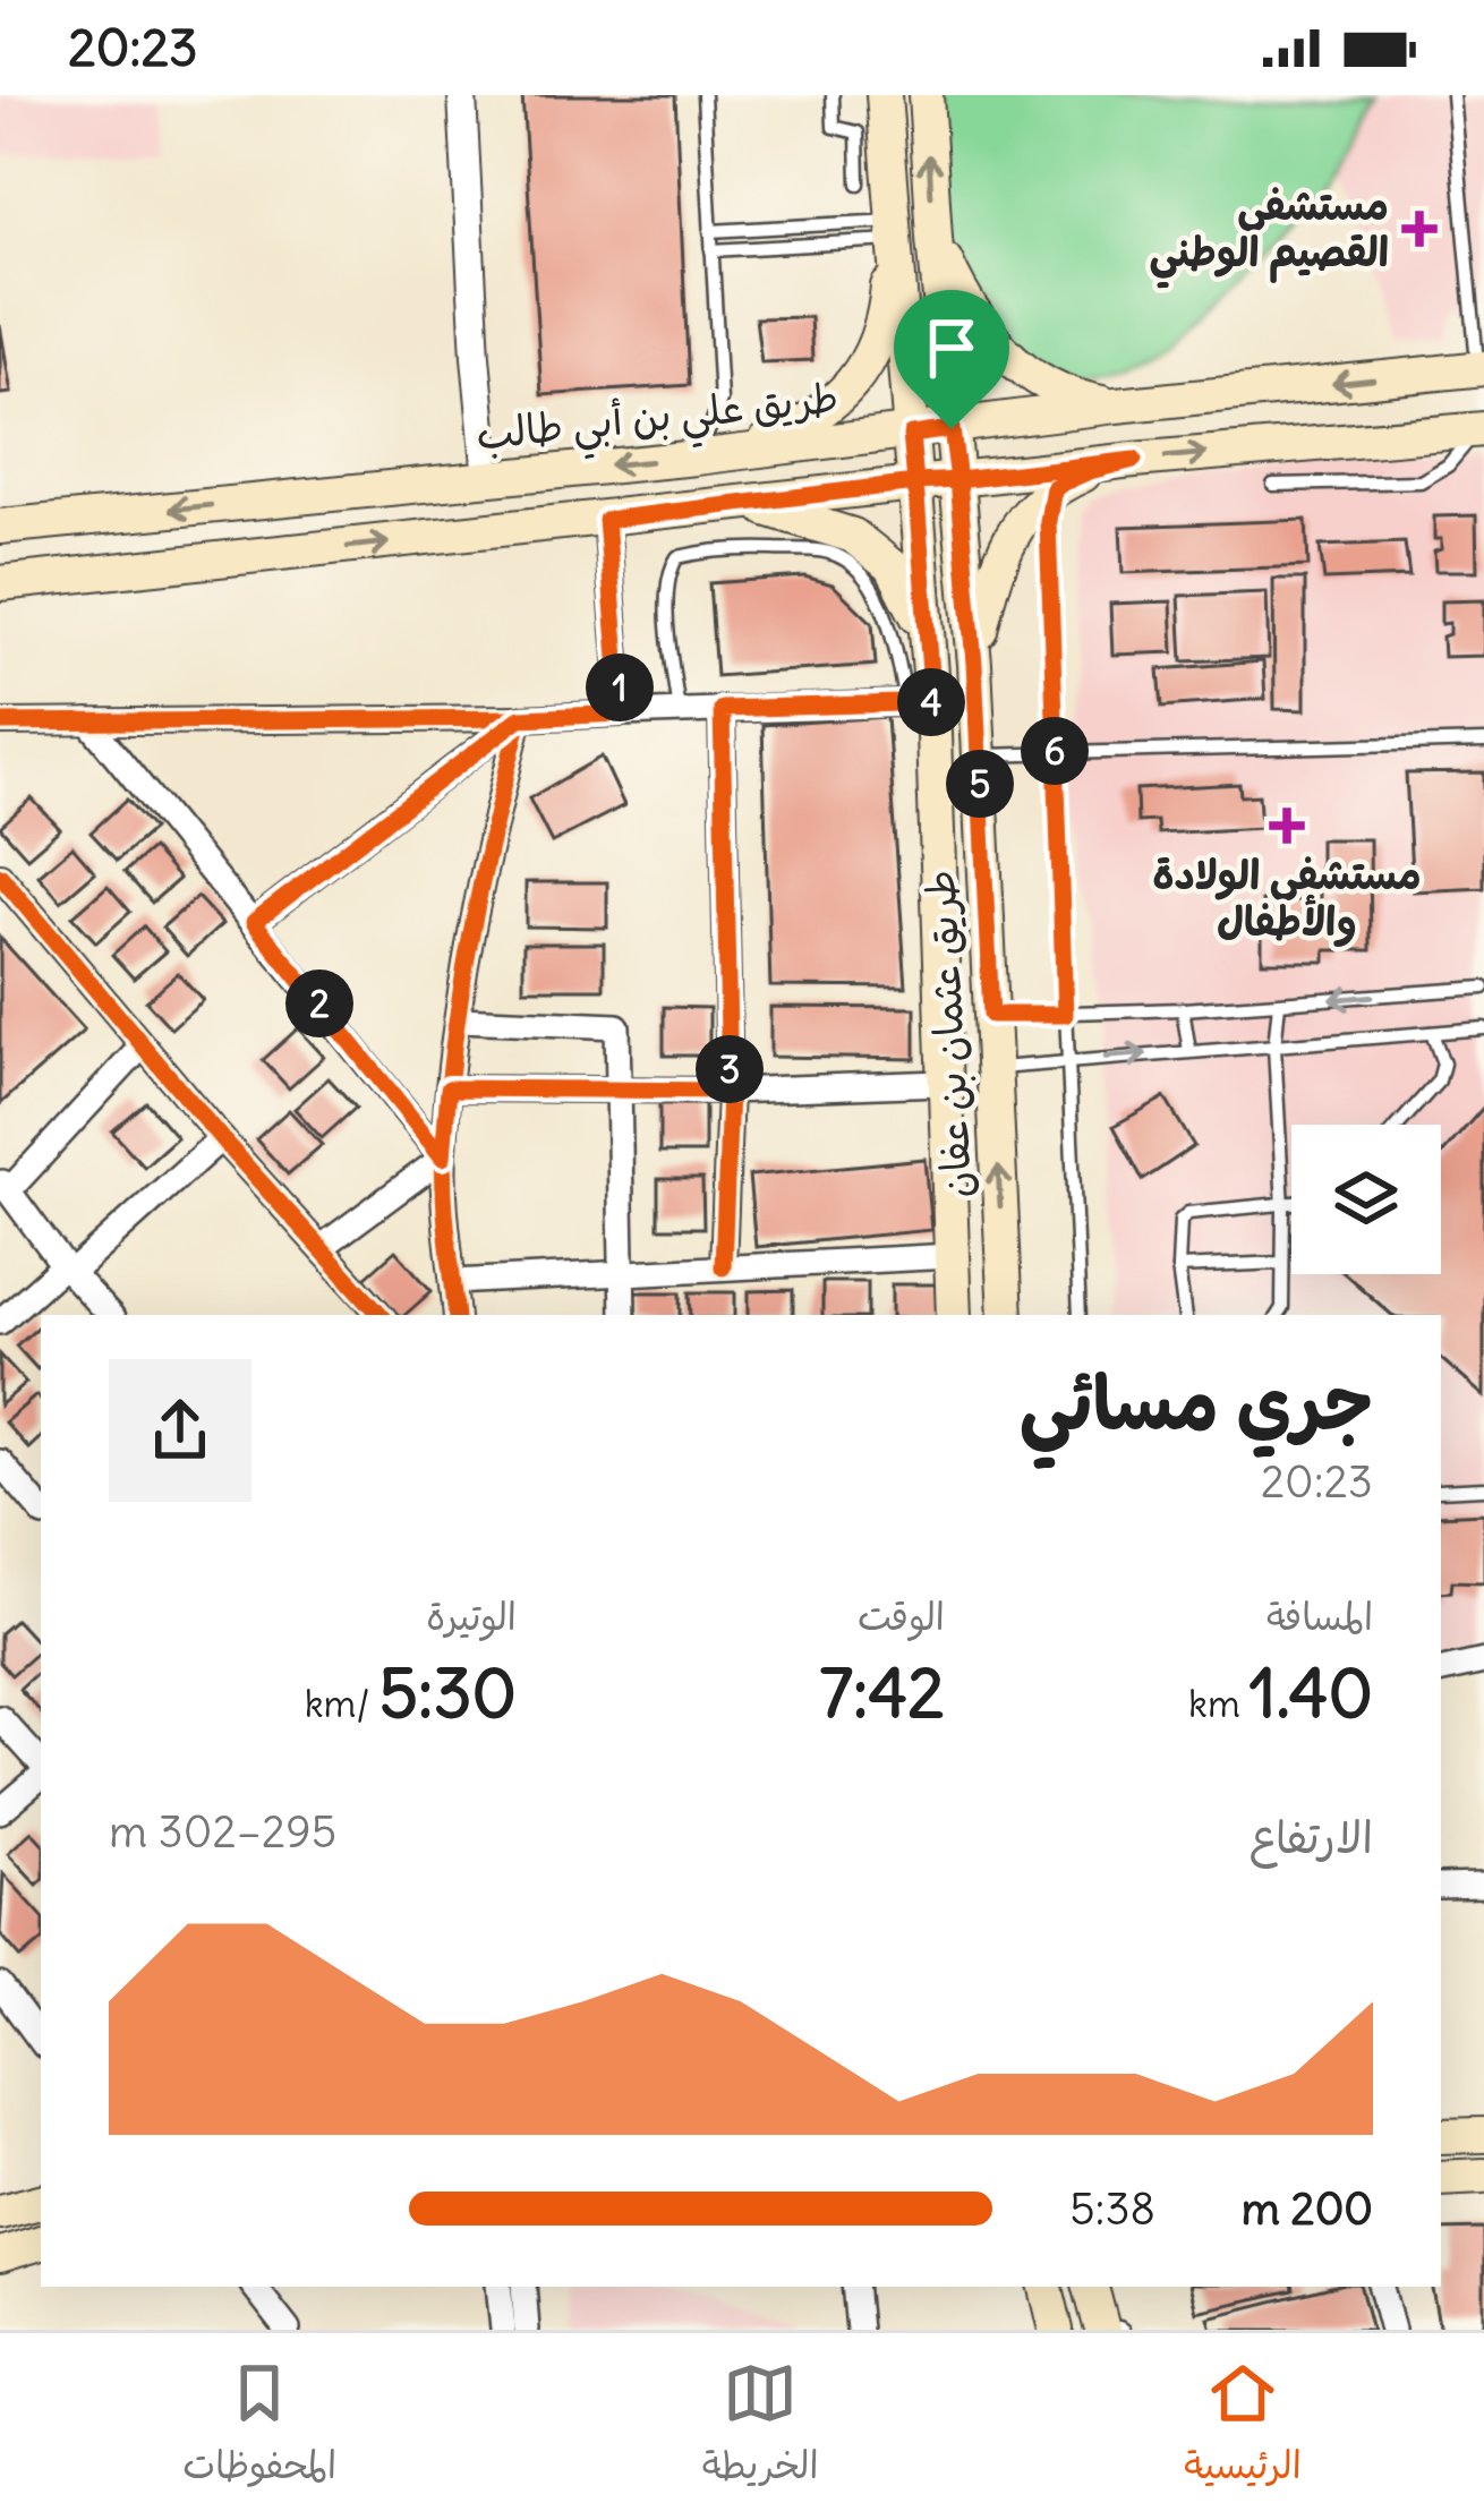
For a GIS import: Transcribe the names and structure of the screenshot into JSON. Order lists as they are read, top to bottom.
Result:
{
  "streets": {
    "main road": ["طريق علي بن أبي طالب", "طريق عثمان بن عفان"]
  },
  "crossings": [
    ["طريق علي بن أبي طالب", "طريق عثمان بن عفان"]
  ],
  "places": {
    "health": ["مستشفي القصيم الوطني", "مستشفى الولادة والأطفال"]
  },
  "page": {
    "status": "20:23",
    "pins": [
      "1",
      "4",
      "6",
      "5",
      "2",
      "3"
    ],
    "heading": ["جري مسائي", "20:23"],
    "stats": [
      ["المسافة", "1.40 km"],
      ["الوقت", "7:42"],
      ["الوتيرة", "5:30 /km"]
    ],
    "chart": ["الارتفاع", "295–302 m"],
    "list": [
      {
        "name": "200 m",
        "note": "5:38"
      }
    ],
    "tabs": ["الرئيسية", "الخريطة", "المحفوظات"]
  }
}
